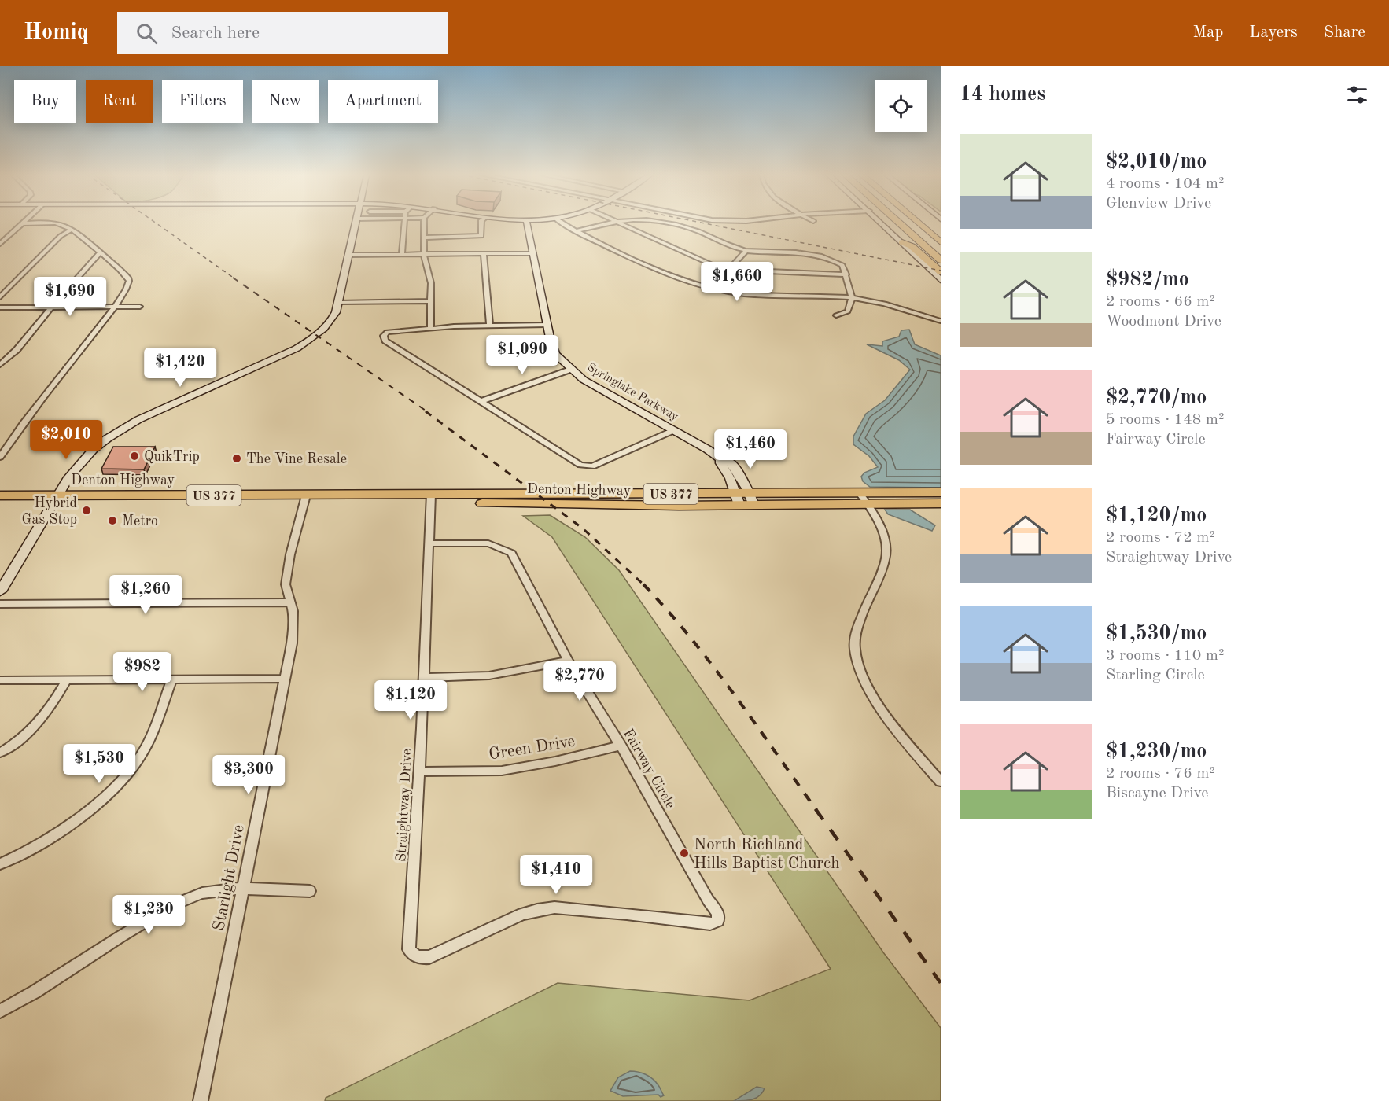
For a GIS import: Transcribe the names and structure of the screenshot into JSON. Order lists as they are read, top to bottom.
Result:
{
  "streets": {
    "main road": ["Springlake Parkway", "Denton Highway", "US 377"],
    "street": [
      "Green Drive",
      "Fairway Circle",
      "Straightway Drive",
      "Starlight Drive"
    ]
  },
  "crossings": [
    ["Springlake Parkway", "Denton Highway"],
    ["Denton Highway", "Straightway Drive"],
    ["Denton Highway", "Starlight Drive"],
    ["Green Drive", "Fairway Circle"],
    ["Green Drive", "Straightway Drive"],
    ["Fairway Circle", "Straightway Drive"]
  ],
  "places": [
    "QuikTrip",
    "The Vine Resale",
    "Hybrid Gas Stop",
    "Metro",
    "North Richland Hills Baptist Church"
  ],
  "page": {
    "header": "Homiq",
    "search": "Search here",
    "nav": ["Map", "Layers", "Share"],
    "heading": "14 homes",
    "chip": [
      "Buy",
      "Rent",
      "Filters",
      "New",
      "Apartment"
    ],
    "list": [
      {
        "name": "$2,010/mo",
        "note": "4 rooms · 104 m² · Glenview Drive"
      },
      {
        "name": "$982/mo",
        "note": "2 rooms · 66 m² · Woodmont Drive"
      },
      {
        "name": "$2,770/mo",
        "note": "5 rooms · 148 m² · Fairway Circle"
      },
      {
        "name": "$1,120/mo",
        "note": "2 rooms · 72 m² · Straightway Drive"
      },
      {
        "name": "$1,530/mo",
        "note": "3 rooms · 110 m² · Starling Circle"
      },
      {
        "name": "$1,230/mo",
        "note": "2 rooms · 76 m² · Biscayne Drive"
      }
    ],
    "price": [
      "$1,660",
      "$1,690",
      "$1,090",
      "$1,420",
      "$2,010",
      "$1,460",
      "$1,260",
      "$982",
      "$2,770",
      "$1,120",
      "$1,530",
      "$3,300",
      "$1,410",
      "$1,230"
    ]
  }
}
